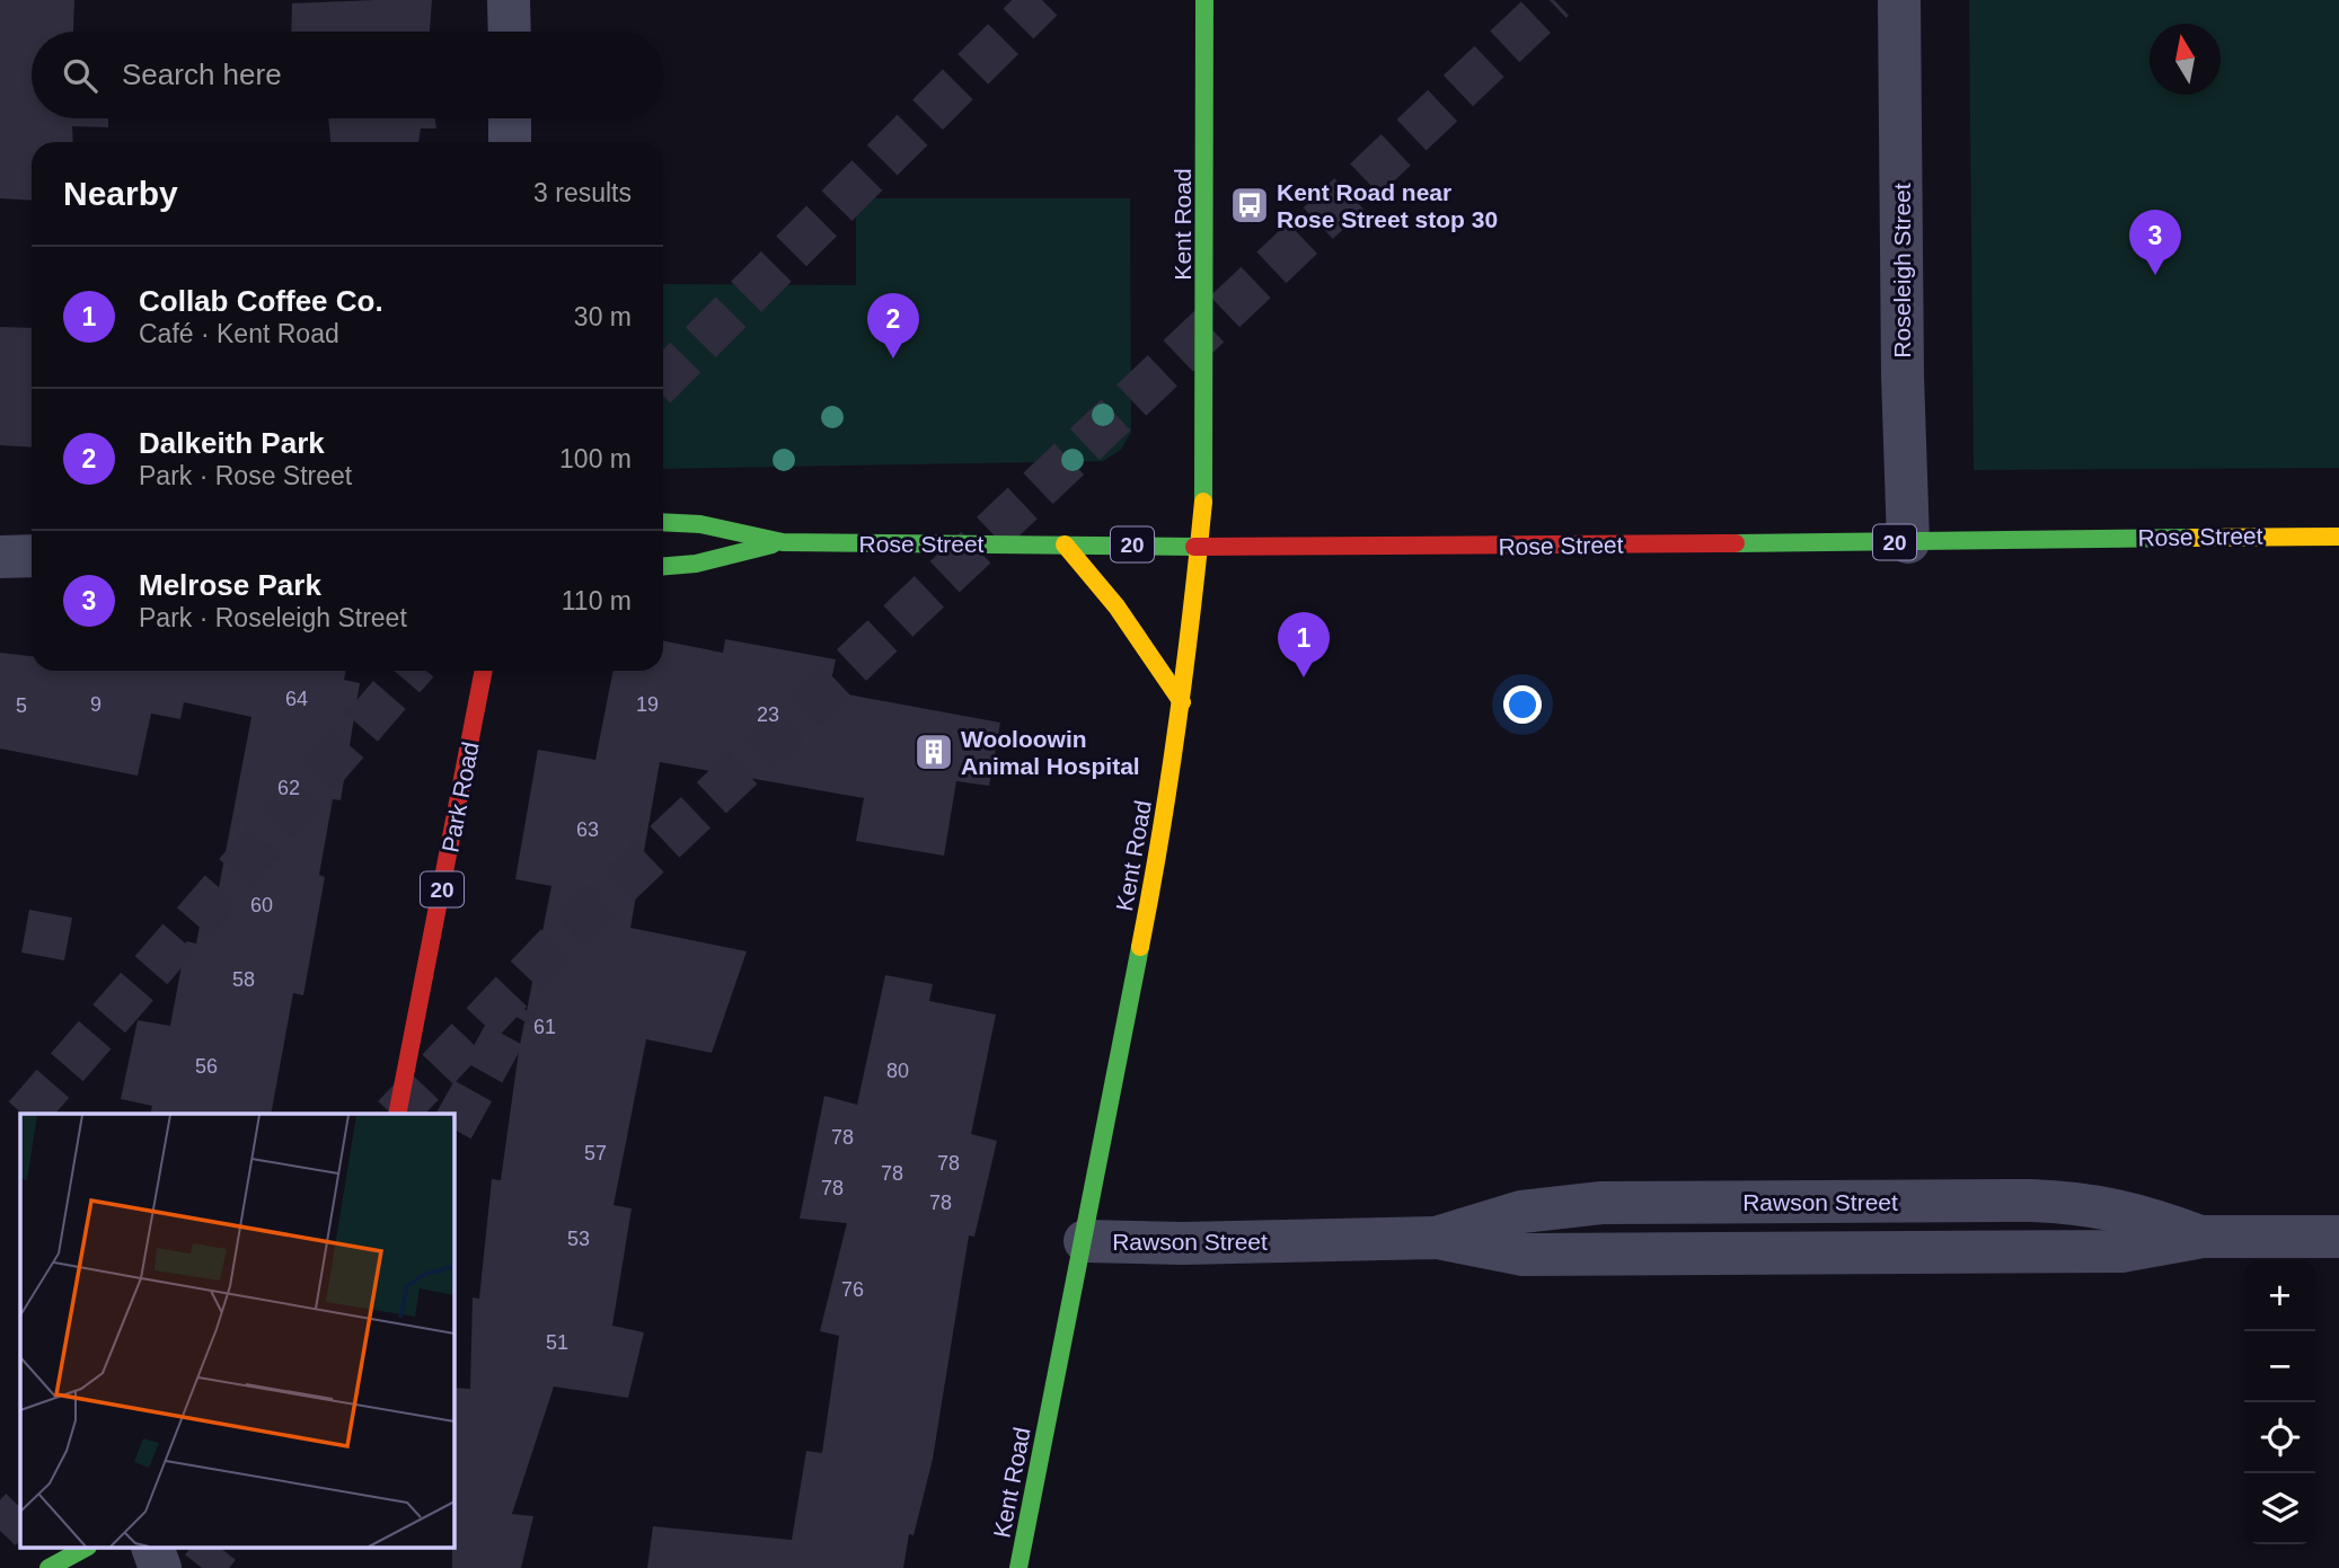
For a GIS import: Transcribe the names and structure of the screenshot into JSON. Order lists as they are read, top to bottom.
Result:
{
  "streets": {
    "main road": [
      "Kent Road",
      "Rose Street",
      "20",
      "Park Road"
    ],
    "street": ["Roseleigh Street", "Rawson Street"]
  },
  "crossings": [
    ["Kent Road", "Rose Street"],
    ["Kent Road", "Rawson Street"],
    ["Roseleigh Street", "Rose Street"]
  ],
  "places": {
    "bus stop": ["Kent Road near Rose Street stop 30"],
    "building": ["Wooloowin Animal Hospital"]
  },
  "house_numbers": [
    "64",
    "9",
    "19",
    "5",
    "23",
    "62",
    "63",
    "60",
    "58",
    "61",
    "56",
    "80",
    "78",
    "57",
    "78",
    "78",
    "78",
    "78",
    "53",
    "76",
    "51"
  ],
  "north": "top",
  "page": {
    "search": "Search here",
    "heading": ["Nearby", "3 results"],
    "pins": ["3", "2", "1"],
    "list": [
      {
        "mark": "1",
        "name": "Collab Coffee Co.",
        "note": "Café · Kent Road",
        "value": "30 m"
      },
      {
        "mark": "2",
        "name": "Dalkeith Park",
        "note": "Park · Rose Street",
        "value": "100 m"
      },
      {
        "mark": "3",
        "name": "Melrose Park",
        "note": "Park · Roseleigh Street",
        "value": "110 m"
      }
    ],
    "map_buttons": ["+", "−"]
  }
}
